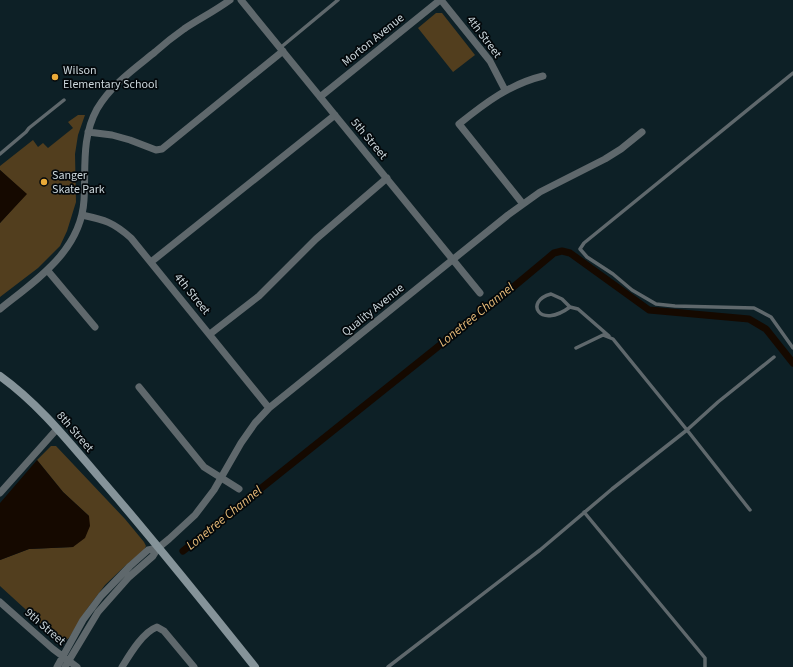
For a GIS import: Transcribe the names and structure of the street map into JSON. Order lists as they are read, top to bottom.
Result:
{
  "streets": {
    "street": [
      "4th Street",
      "Morton Avenue",
      "5th Street",
      "Quality Avenue",
      "8th Street",
      "9th Street"
    ]
  },
  "crossings": [
    ["4th Street", "Morton Avenue"],
    ["4th Street", "Quality Avenue"],
    ["Morton Avenue", "5th Street"],
    ["5th Street", "Quality Avenue"],
    ["Quality Avenue", "8th Street"],
    ["Quality Avenue", "9th Street"]
  ],
  "water": ["Lonetree Channel"],
  "places": ["Wilson Elementary School", "Sanger Skate Park"]
}
